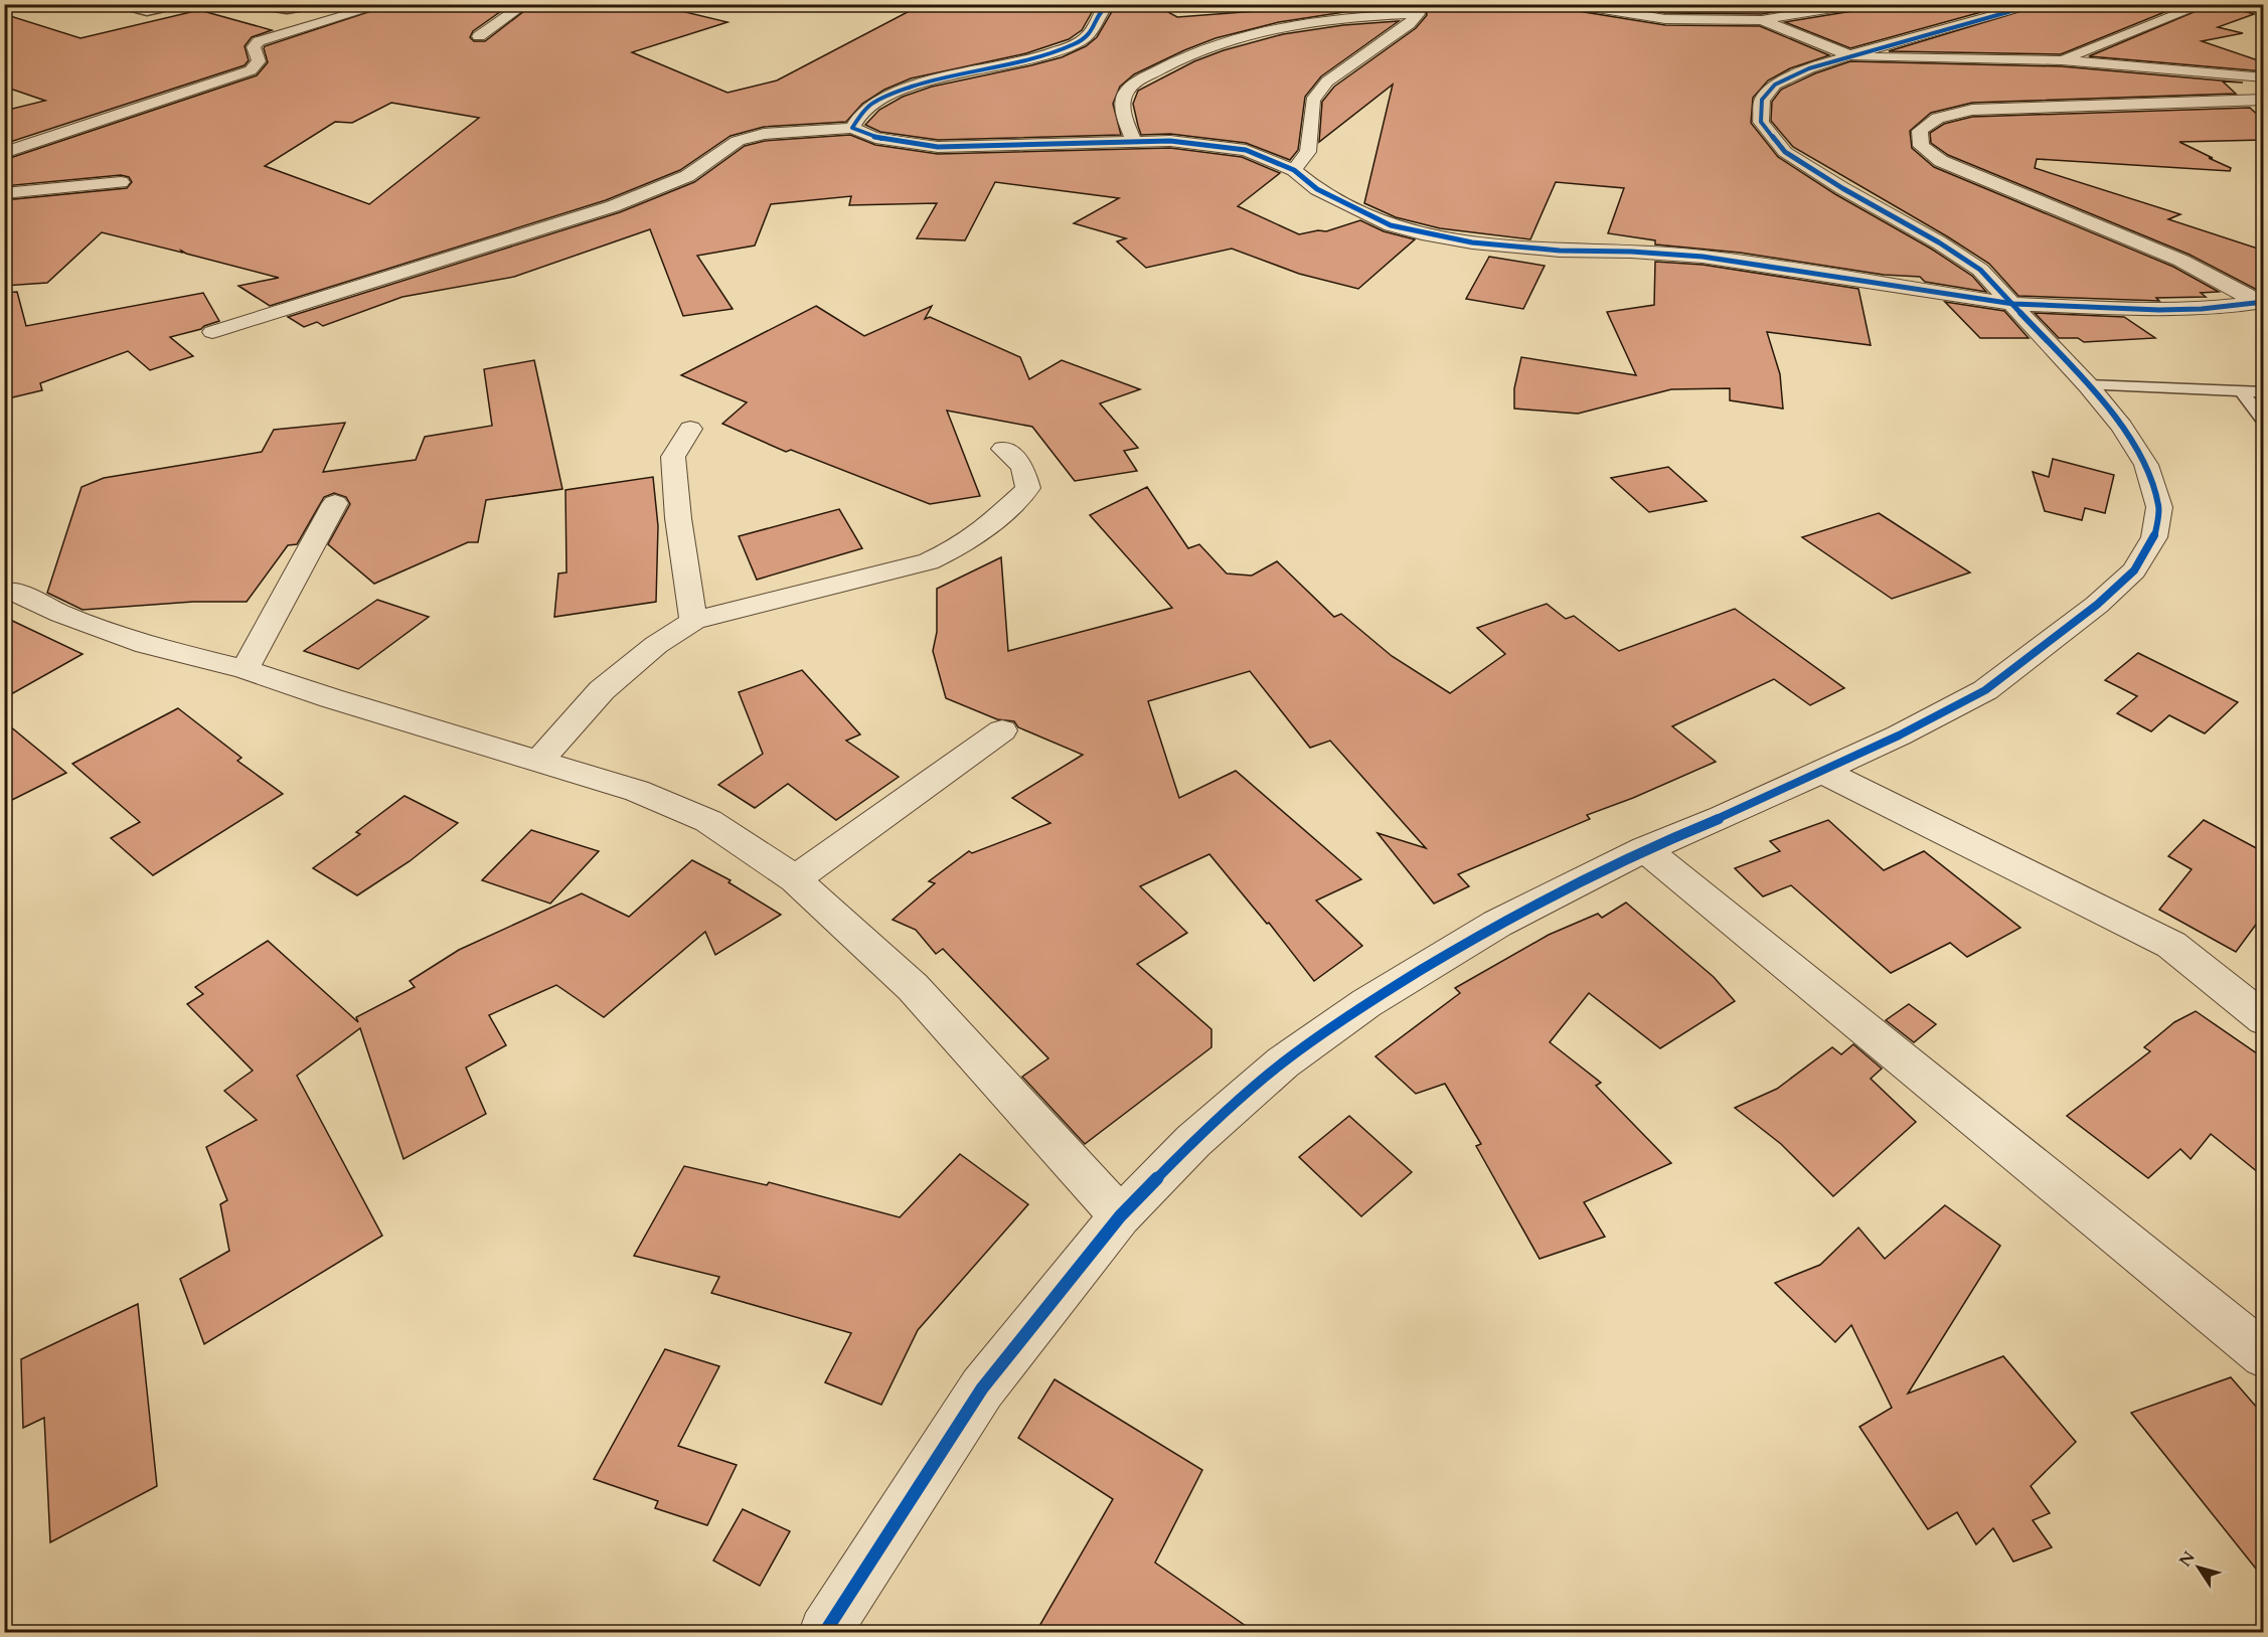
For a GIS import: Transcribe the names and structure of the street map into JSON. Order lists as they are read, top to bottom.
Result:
{
  "north": "top left"
}
